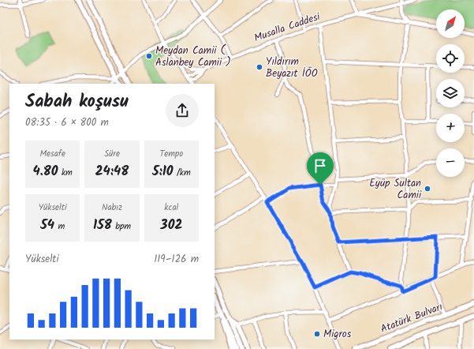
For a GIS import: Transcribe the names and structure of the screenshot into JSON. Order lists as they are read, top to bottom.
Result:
{
  "streets": {
    "main road": ["Atatürk Bulvarı"],
    "street": ["Musalla Caddesi"]
  },
  "places": [
    "Meydan Camii ( Aslanbey Camii )",
    "Yıldırım Beyazıt İÖO",
    "Eyüp Sultan Camii",
    "Migros"
  ],
  "north": "top right",
  "page": {
    "map_buttons": ["+", "−"],
    "heading": ["Sabah koşusu", "08:35 · 6 × 800 m"],
    "stats": [
      ["Mesafe", "4.80 km"],
      ["Süre", "24:48"],
      ["Tempo", "5:10 /km"],
      ["Yükselti", "54 m"],
      ["Nabız", "158 bpm"],
      ["kcal", "302"]
    ],
    "chart": ["Yükselti", "119–126 m"]
  }
}
